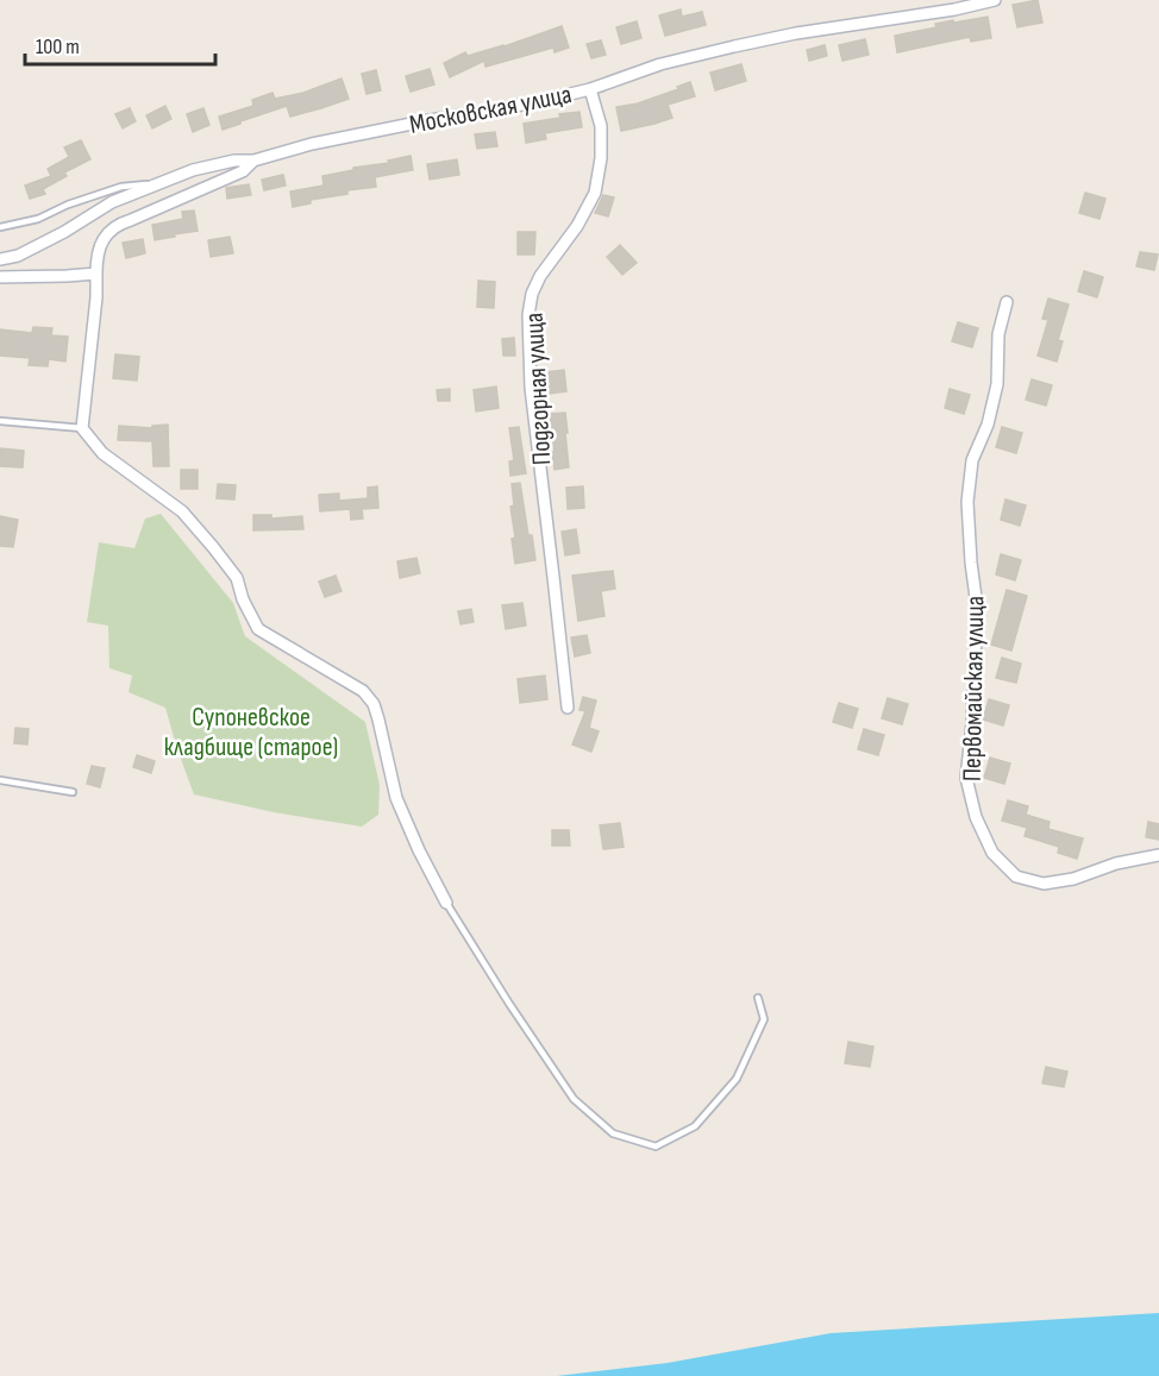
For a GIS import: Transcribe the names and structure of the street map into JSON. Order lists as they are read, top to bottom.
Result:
{
  "streets": {
    "street": ["Московская улица", "Подгорная улица", "Первомайская улица"]
  },
  "crossings": [
    ["Московская улица", "Подгорная улица"]
  ],
  "parks": ["Супоневское кладбище (старое)"],
  "scale_bar": "100 m"
}
